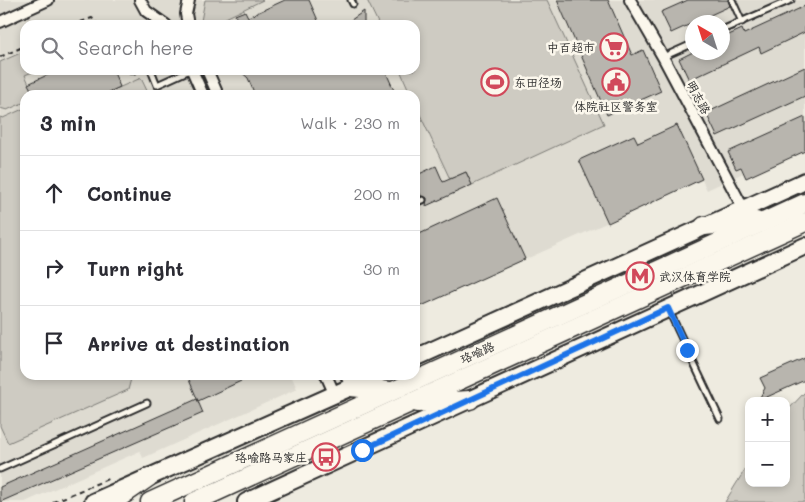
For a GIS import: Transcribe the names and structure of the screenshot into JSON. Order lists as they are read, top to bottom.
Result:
{
  "streets": {
    "highway": ["珞喻路"],
    "street": ["明志路"]
  },
  "places": {
    "supermarket": ["中百超市"],
    "sports": ["东田径场"],
    "public building": ["体院社区警务室"],
    "metro station": ["武汉体育学院"],
    "bus stop": ["珞喻路马家庄"]
  },
  "north": "top left",
  "page": {
    "search": "Search here",
    "heading": ["3 min", "Walk · 230 m"],
    "list": [
      ["Continue", "200 m"],
      ["Turn right", "30 m"],
      "Arrive at destination"
    ],
    "map_buttons": ["+", "−"]
  }
}
